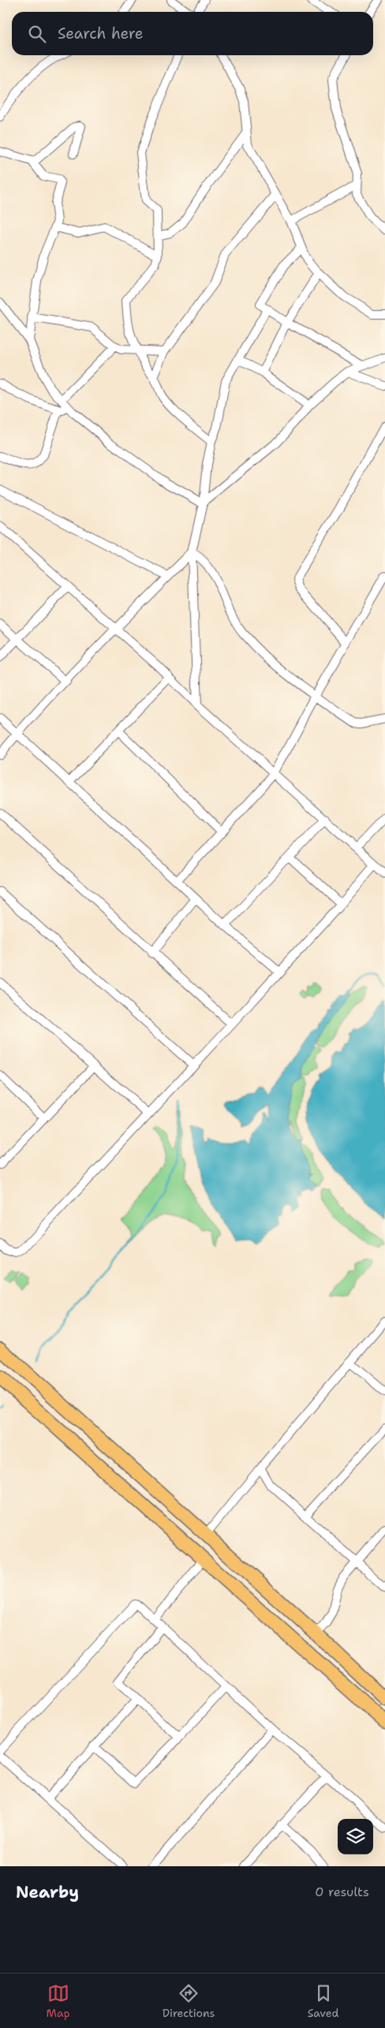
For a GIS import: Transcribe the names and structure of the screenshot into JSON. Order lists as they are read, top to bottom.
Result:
{
  "page": {
    "search": "Search here",
    "heading": ["Nearby", "0 results"],
    "nav": ["Map", "Directions", "Saved"]
  }
}
